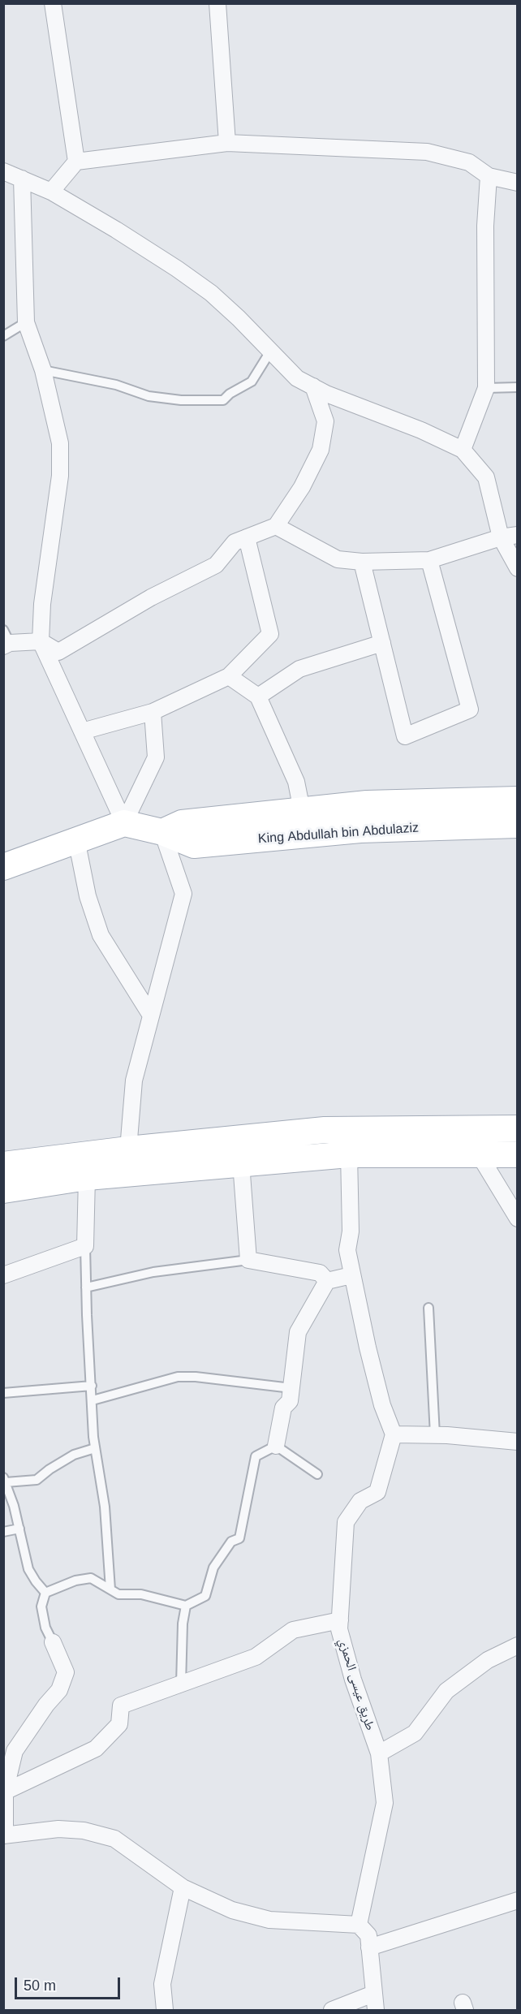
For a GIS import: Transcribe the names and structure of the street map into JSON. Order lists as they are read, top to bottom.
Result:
{
  "streets": {
    "main road": ["King Abdullah bin Abdulaziz"],
    "street": ["طريق عيسى الحمزي"]
  },
  "scale_bar": "50 m"
}
